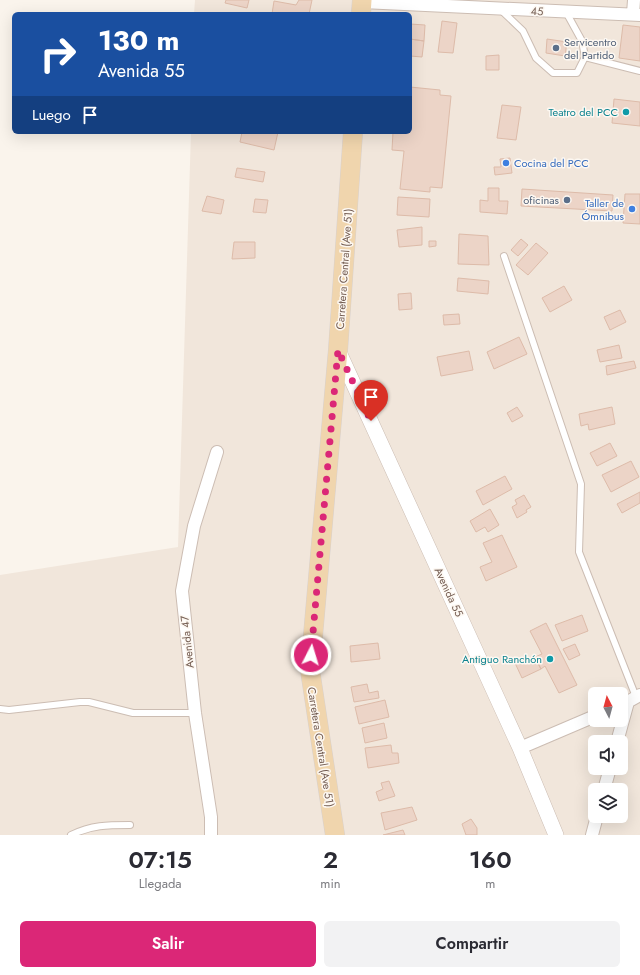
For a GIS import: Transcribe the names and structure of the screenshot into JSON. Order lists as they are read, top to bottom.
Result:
{
  "streets": {
    "main road": ["Carretera Central (Ave 51)"],
    "street": ["45", "Avenida 55", "Avenida 47"]
  },
  "crossings": [
    ["Carretera Central (Ave 51)", "Avenida 55"]
  ],
  "places": [
    "Servicentro del Partido",
    "Teatro del PCC",
    "Cocina del PCC",
    "oficinas",
    "Taller de Ómnibus",
    "Antiguo Ranchón"
  ],
  "north": "top",
  "page": {
    "turn": ["130 m", "Avenida 55"],
    "then": "Luego",
    "eta": [
      "07:15",
      "Llegada",
      "2",
      "min",
      "160",
      "m"
    ],
    "buttons": ["Salir", "Compartir"]
  }
}
